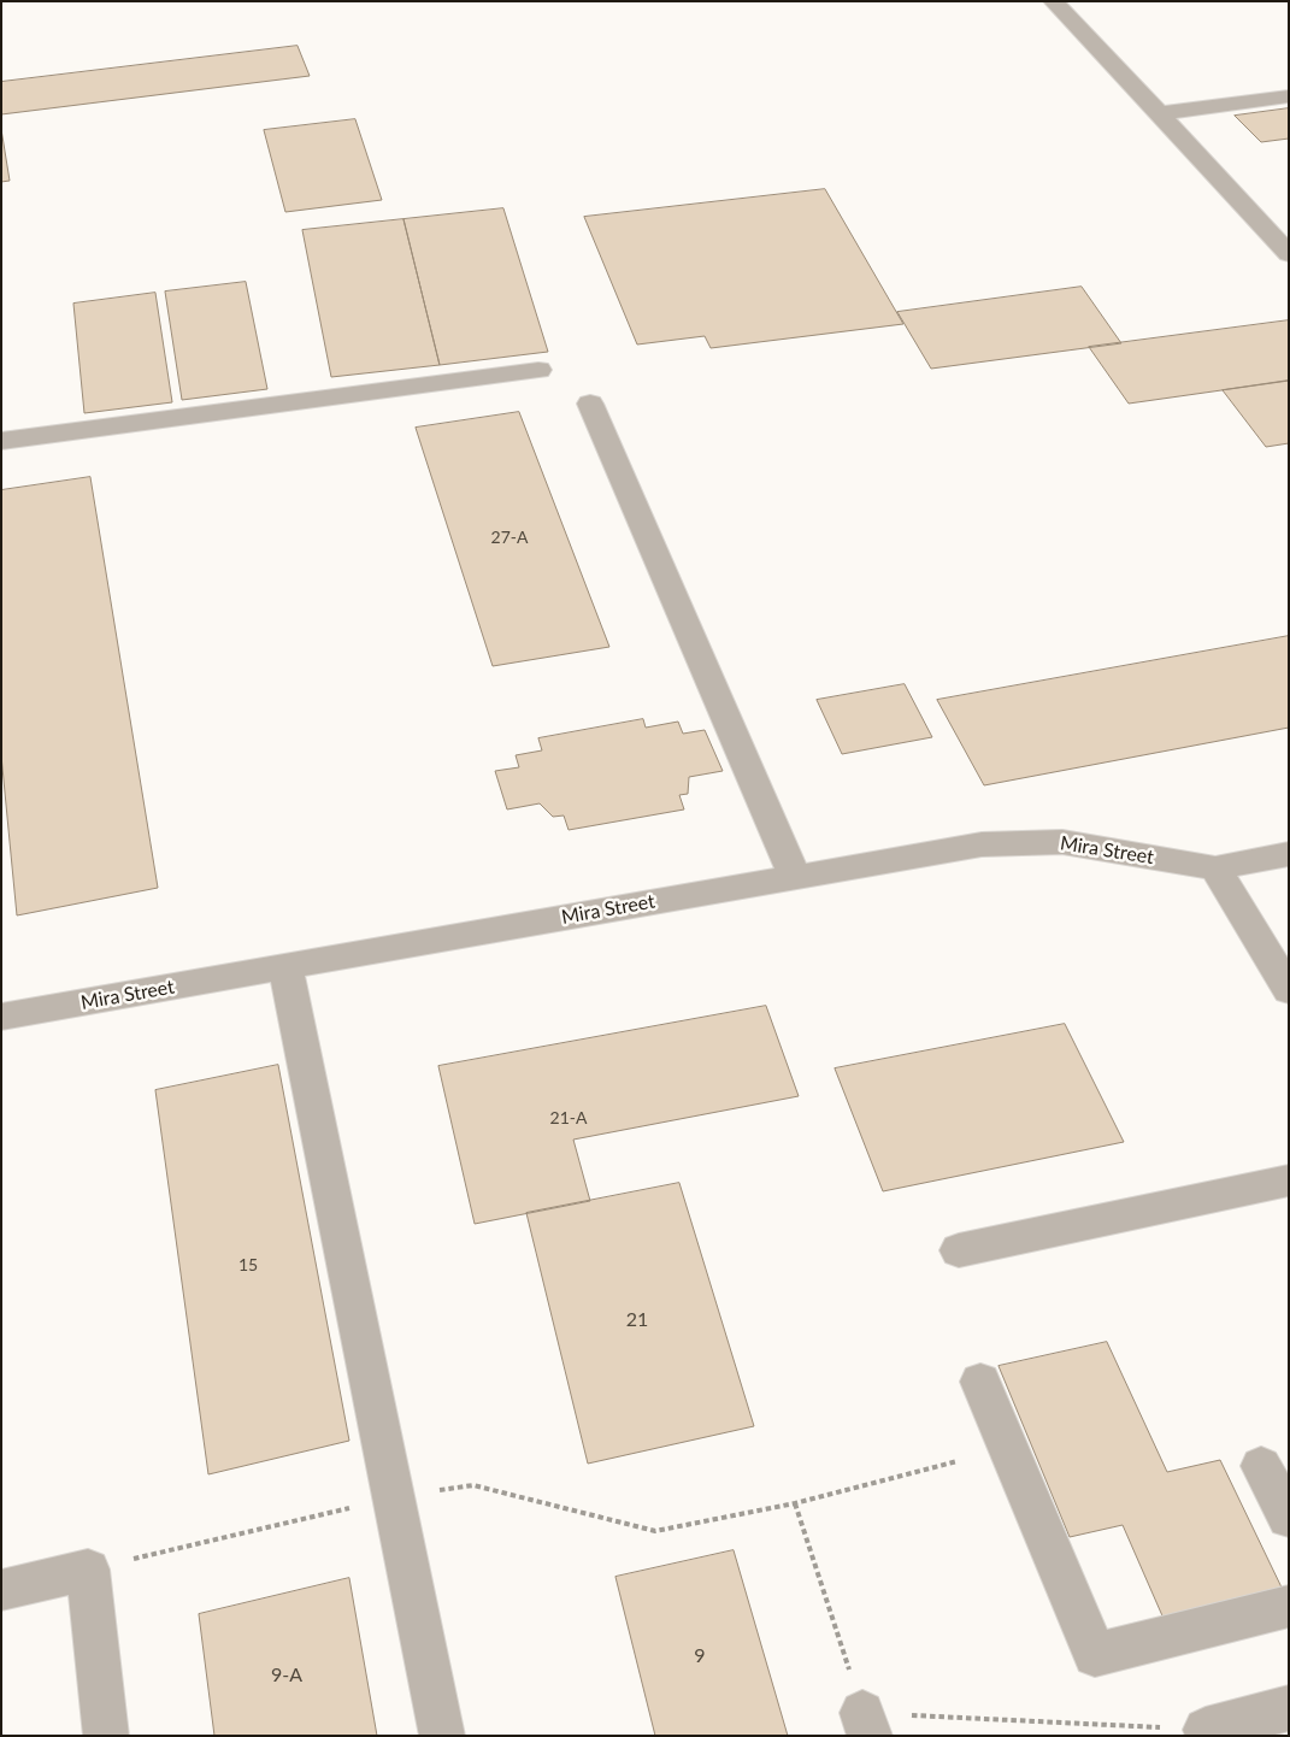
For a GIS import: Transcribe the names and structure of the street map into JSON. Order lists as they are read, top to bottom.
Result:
{
  "streets": {
    "street": ["Mira Street"]
  },
  "house_numbers": [
    "27-А",
    "21-А",
    "15",
    "21",
    "9",
    "9-А"
  ]
}
